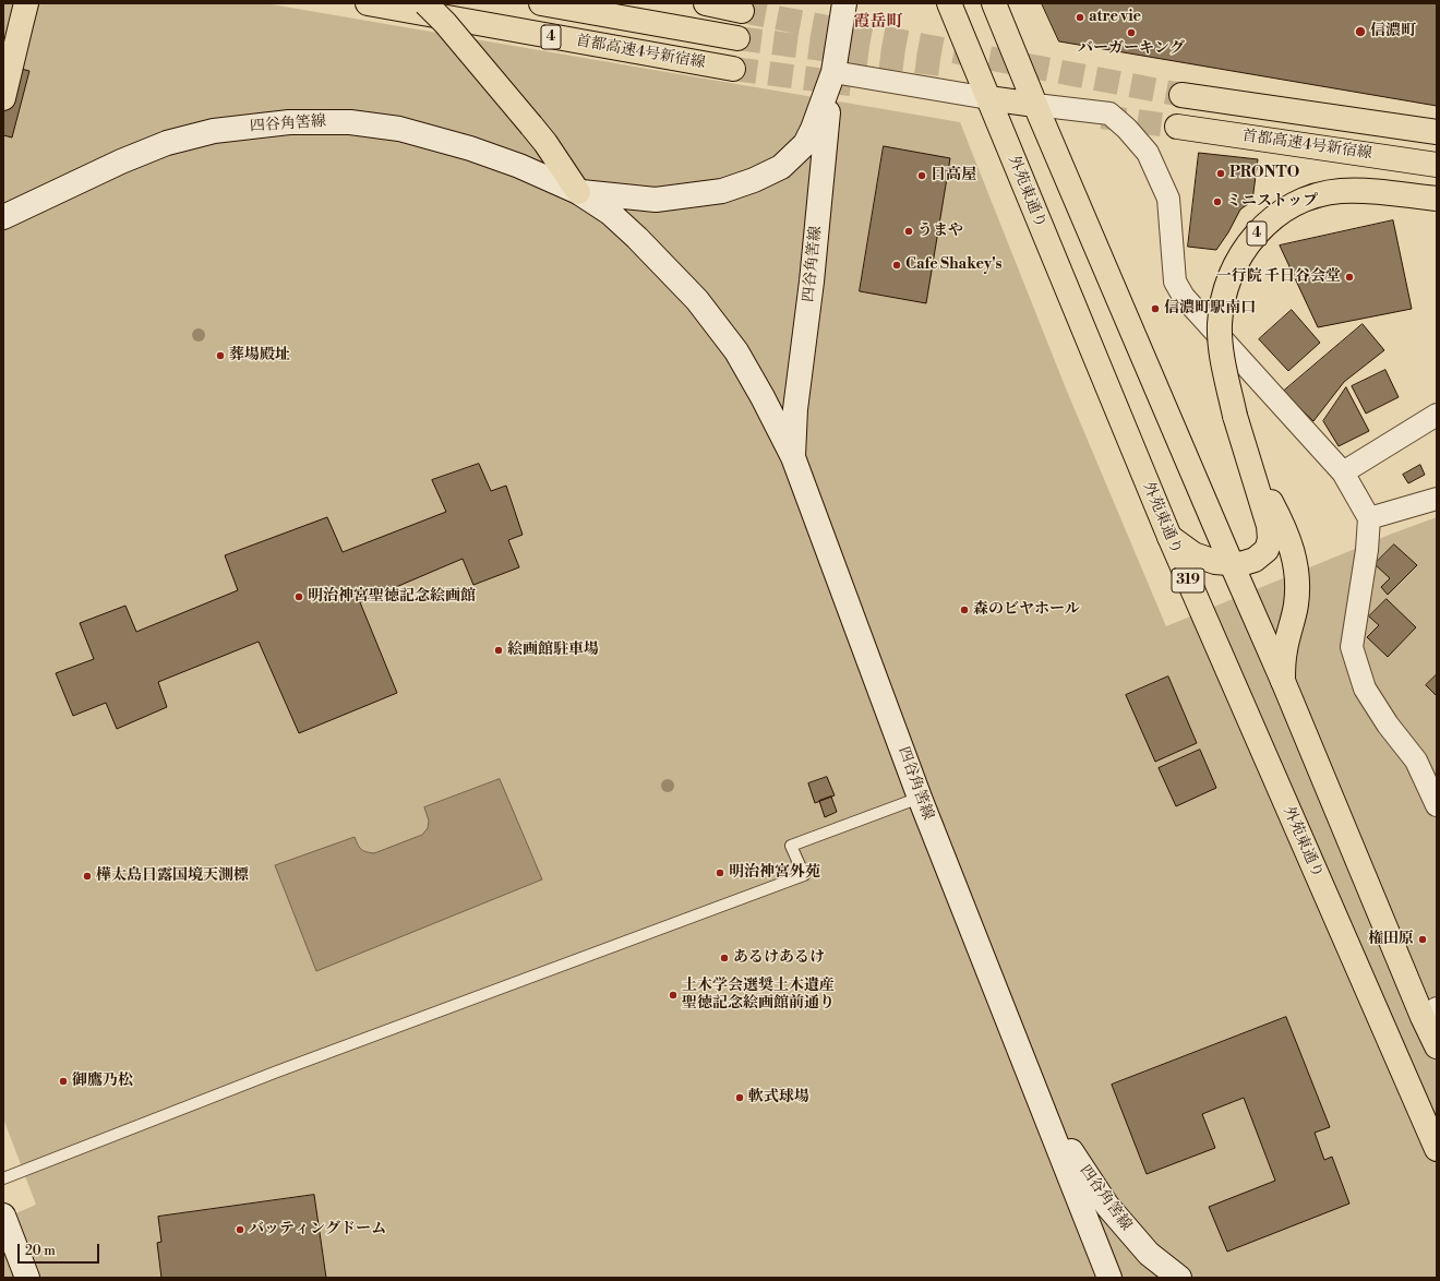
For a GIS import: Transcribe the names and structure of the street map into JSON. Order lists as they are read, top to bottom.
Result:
{
  "streets": {
    "main road": [
      "4",
      "首都高速4号新宿線",
      "四谷角筈線",
      "外苑東通り",
      "319"
    ]
  },
  "crossings": [
    ["4", "外苑東通り"]
  ],
  "districts": ["霞岳町"],
  "places": [
    "atre vie",
    "信濃町",
    "バーガーキング",
    "PRONTO",
    "日高屋",
    "ミニストップ",
    "うまや",
    "Cafe Shakey's",
    "一行院 千日谷会堂",
    "信濃町駅南口",
    "葬場殿址",
    "明治神宮聖徳記念絵画館",
    "森のビヤホール",
    "絵画館駐車場",
    "明治神宮外苑",
    "樺太島日露国境天測標",
    "権田原",
    "あるけあるけ",
    "土木学会選奨土木遺産 聖徳記念絵画館前通り",
    "御鷹乃松",
    "軟式球場",
    "バッティングドーム"
  ],
  "scale_bar": "20 m"
}
